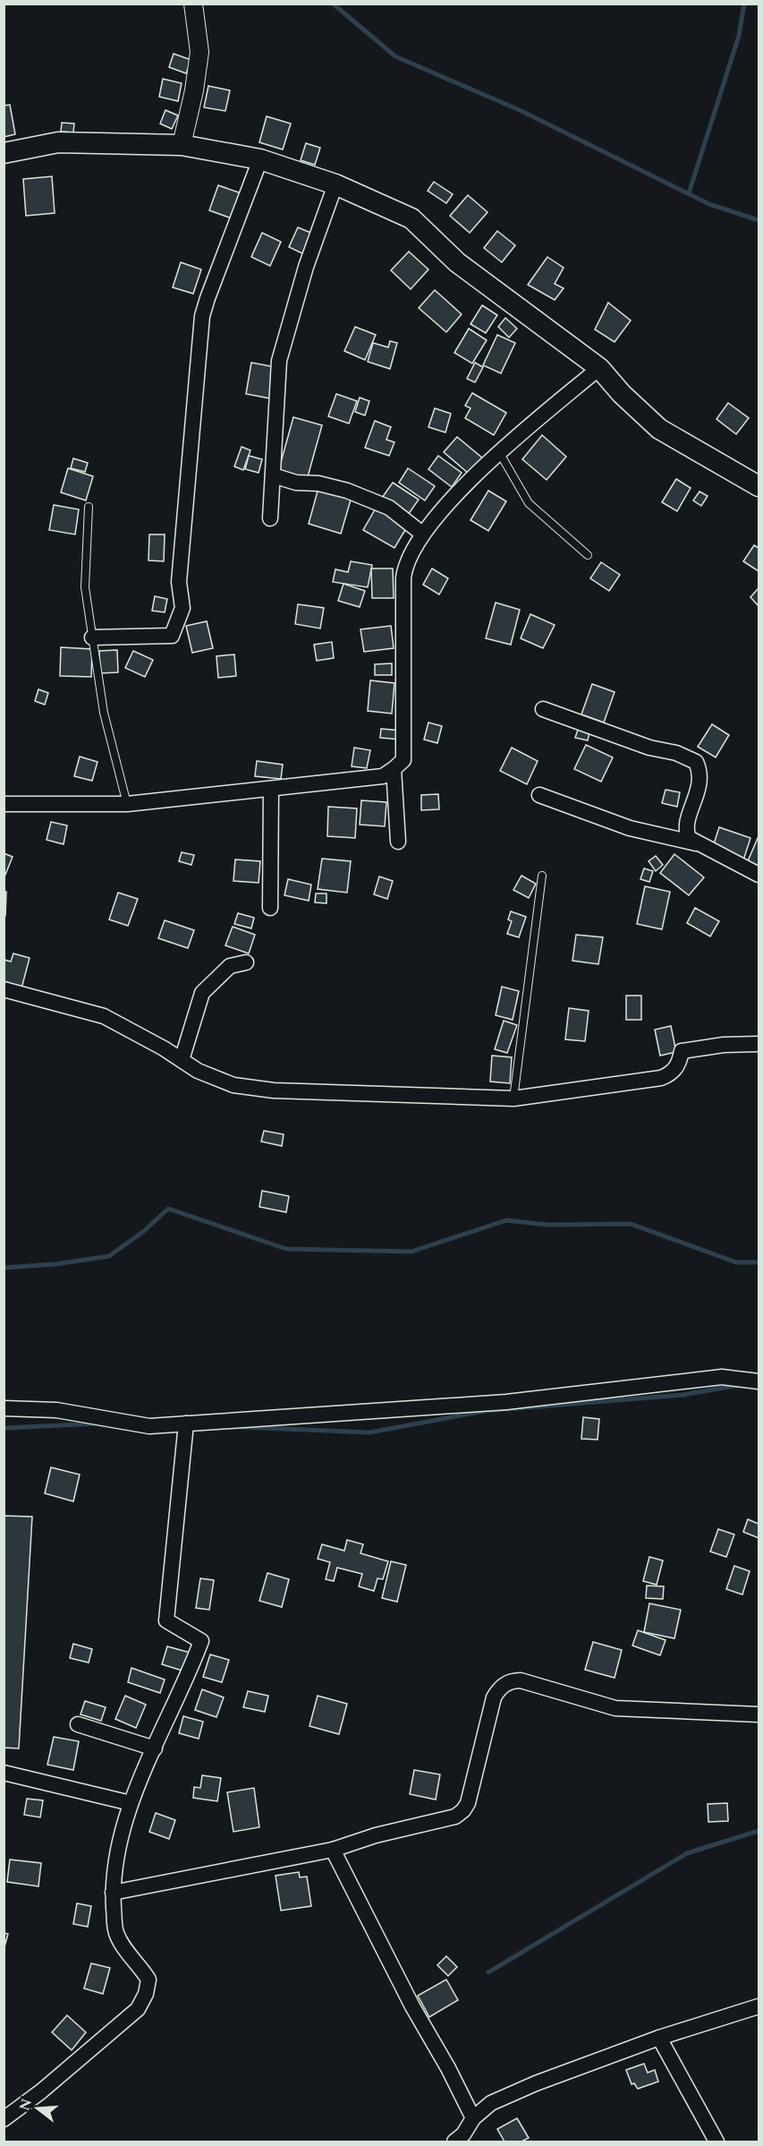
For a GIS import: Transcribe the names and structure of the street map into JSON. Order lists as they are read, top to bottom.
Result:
{
  "north": "left"
}
